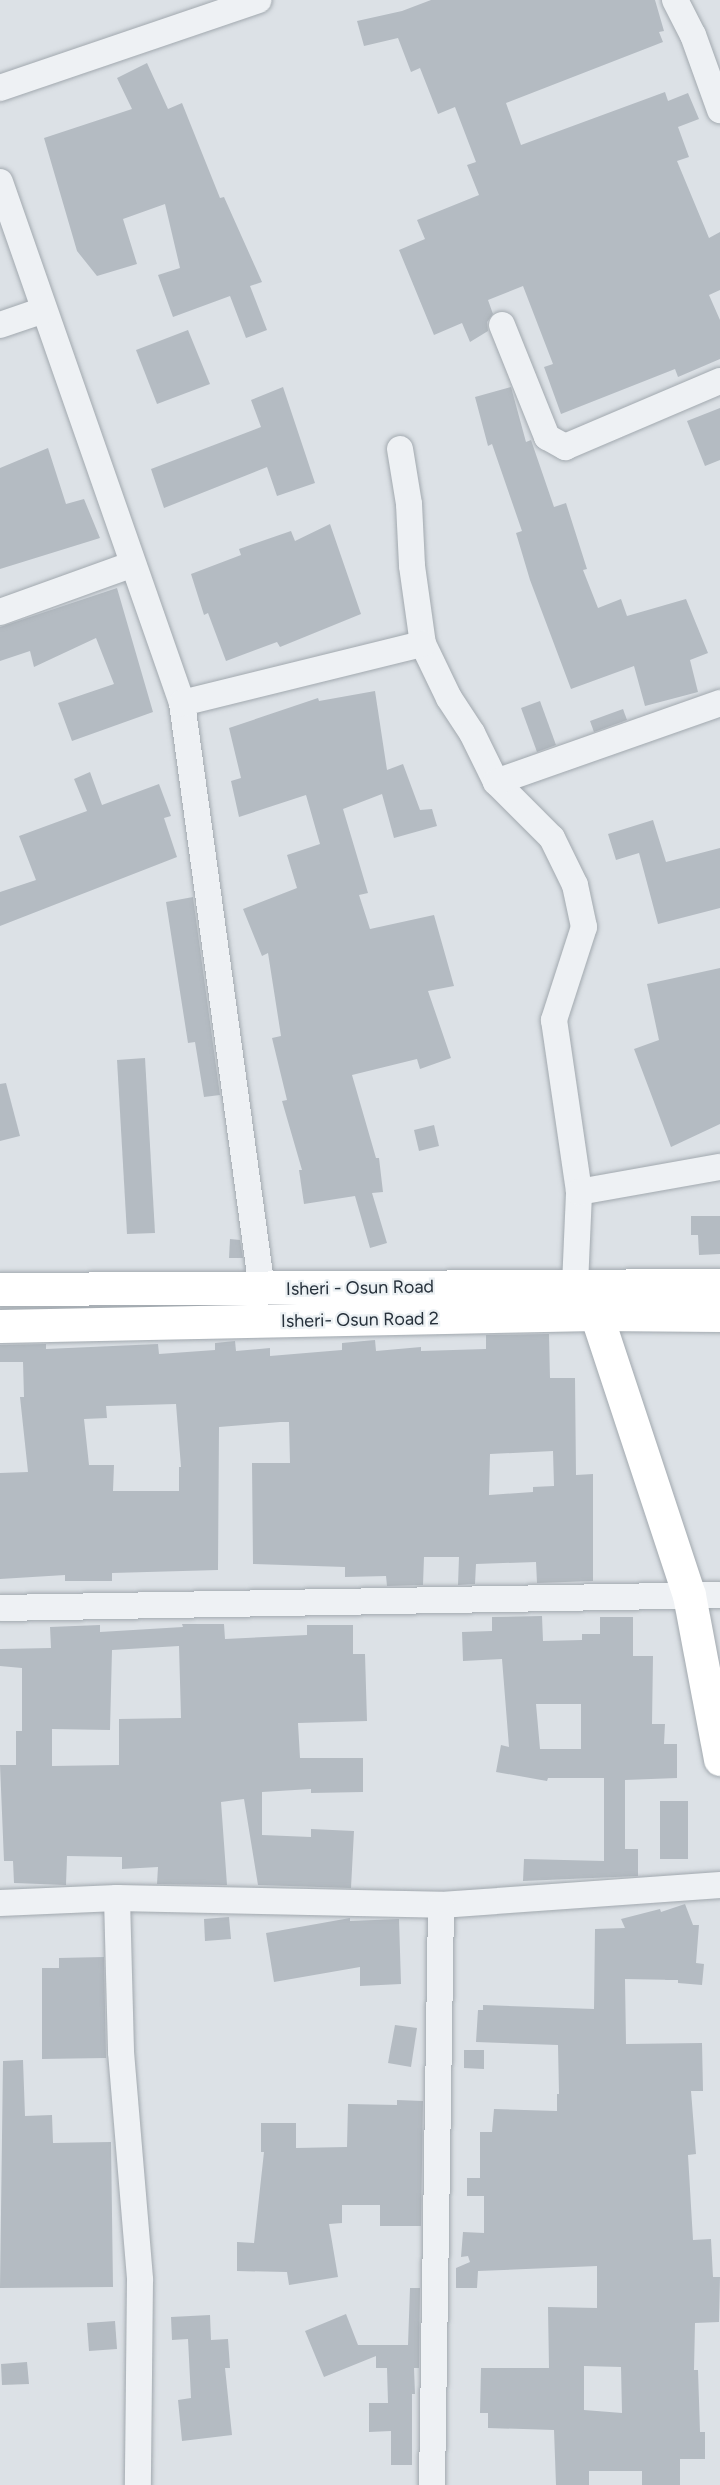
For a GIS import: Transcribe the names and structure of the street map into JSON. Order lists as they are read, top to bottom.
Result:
{
  "streets": {
    "main road": ["Isheri - Osun Road", "Isheri- Osun Road 2"]
  },
  "crossings": [
    ["Isheri - Osun Road", "Isheri- Osun Road 2"]
  ]
}
